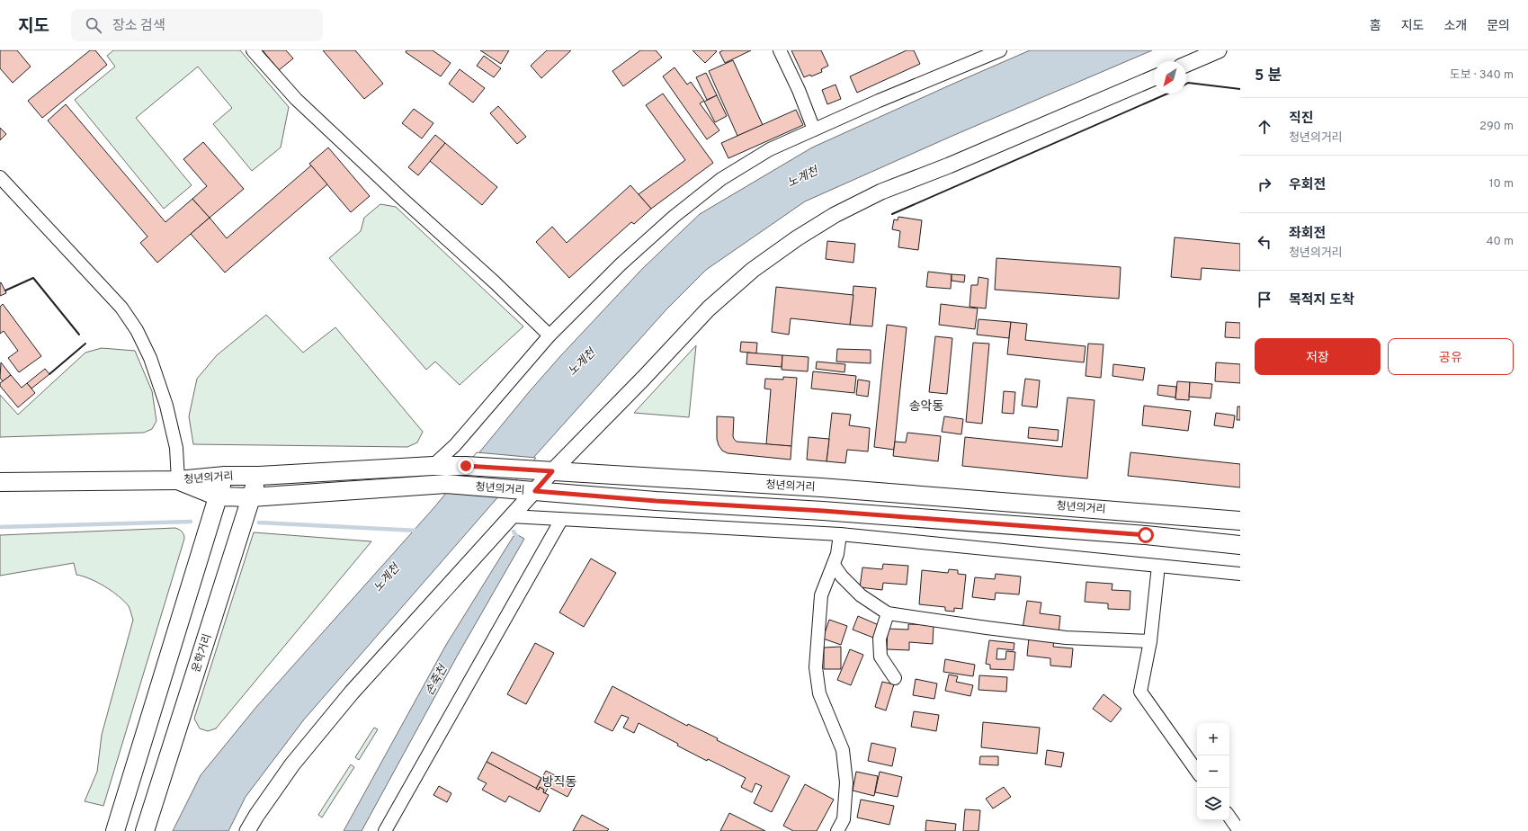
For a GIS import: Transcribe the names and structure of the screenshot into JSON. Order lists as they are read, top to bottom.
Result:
{
  "streets": {
    "main road": ["청년의거리", "운학거리"]
  },
  "crossings": [
    ["청년의거리", "운학거리"]
  ],
  "districts": ["송악동", "방직동"],
  "water": ["노계천", "손죽천"],
  "north": "bottom left",
  "page": {
    "header": "지도",
    "search": "장소 검색",
    "nav": [
      "홈",
      "지도",
      "소개",
      "문의"
    ],
    "heading": ["5 분", "도보 · 340 m"],
    "list": [
      ["직진", "청년의거리", "290 m"],
      ["우회전", "10 m"],
      ["좌회전", "청년의거리", "40 m"],
      "목적지 도착"
    ],
    "buttons": ["저장", "공유"],
    "map_buttons": ["+", "−"]
  }
}
